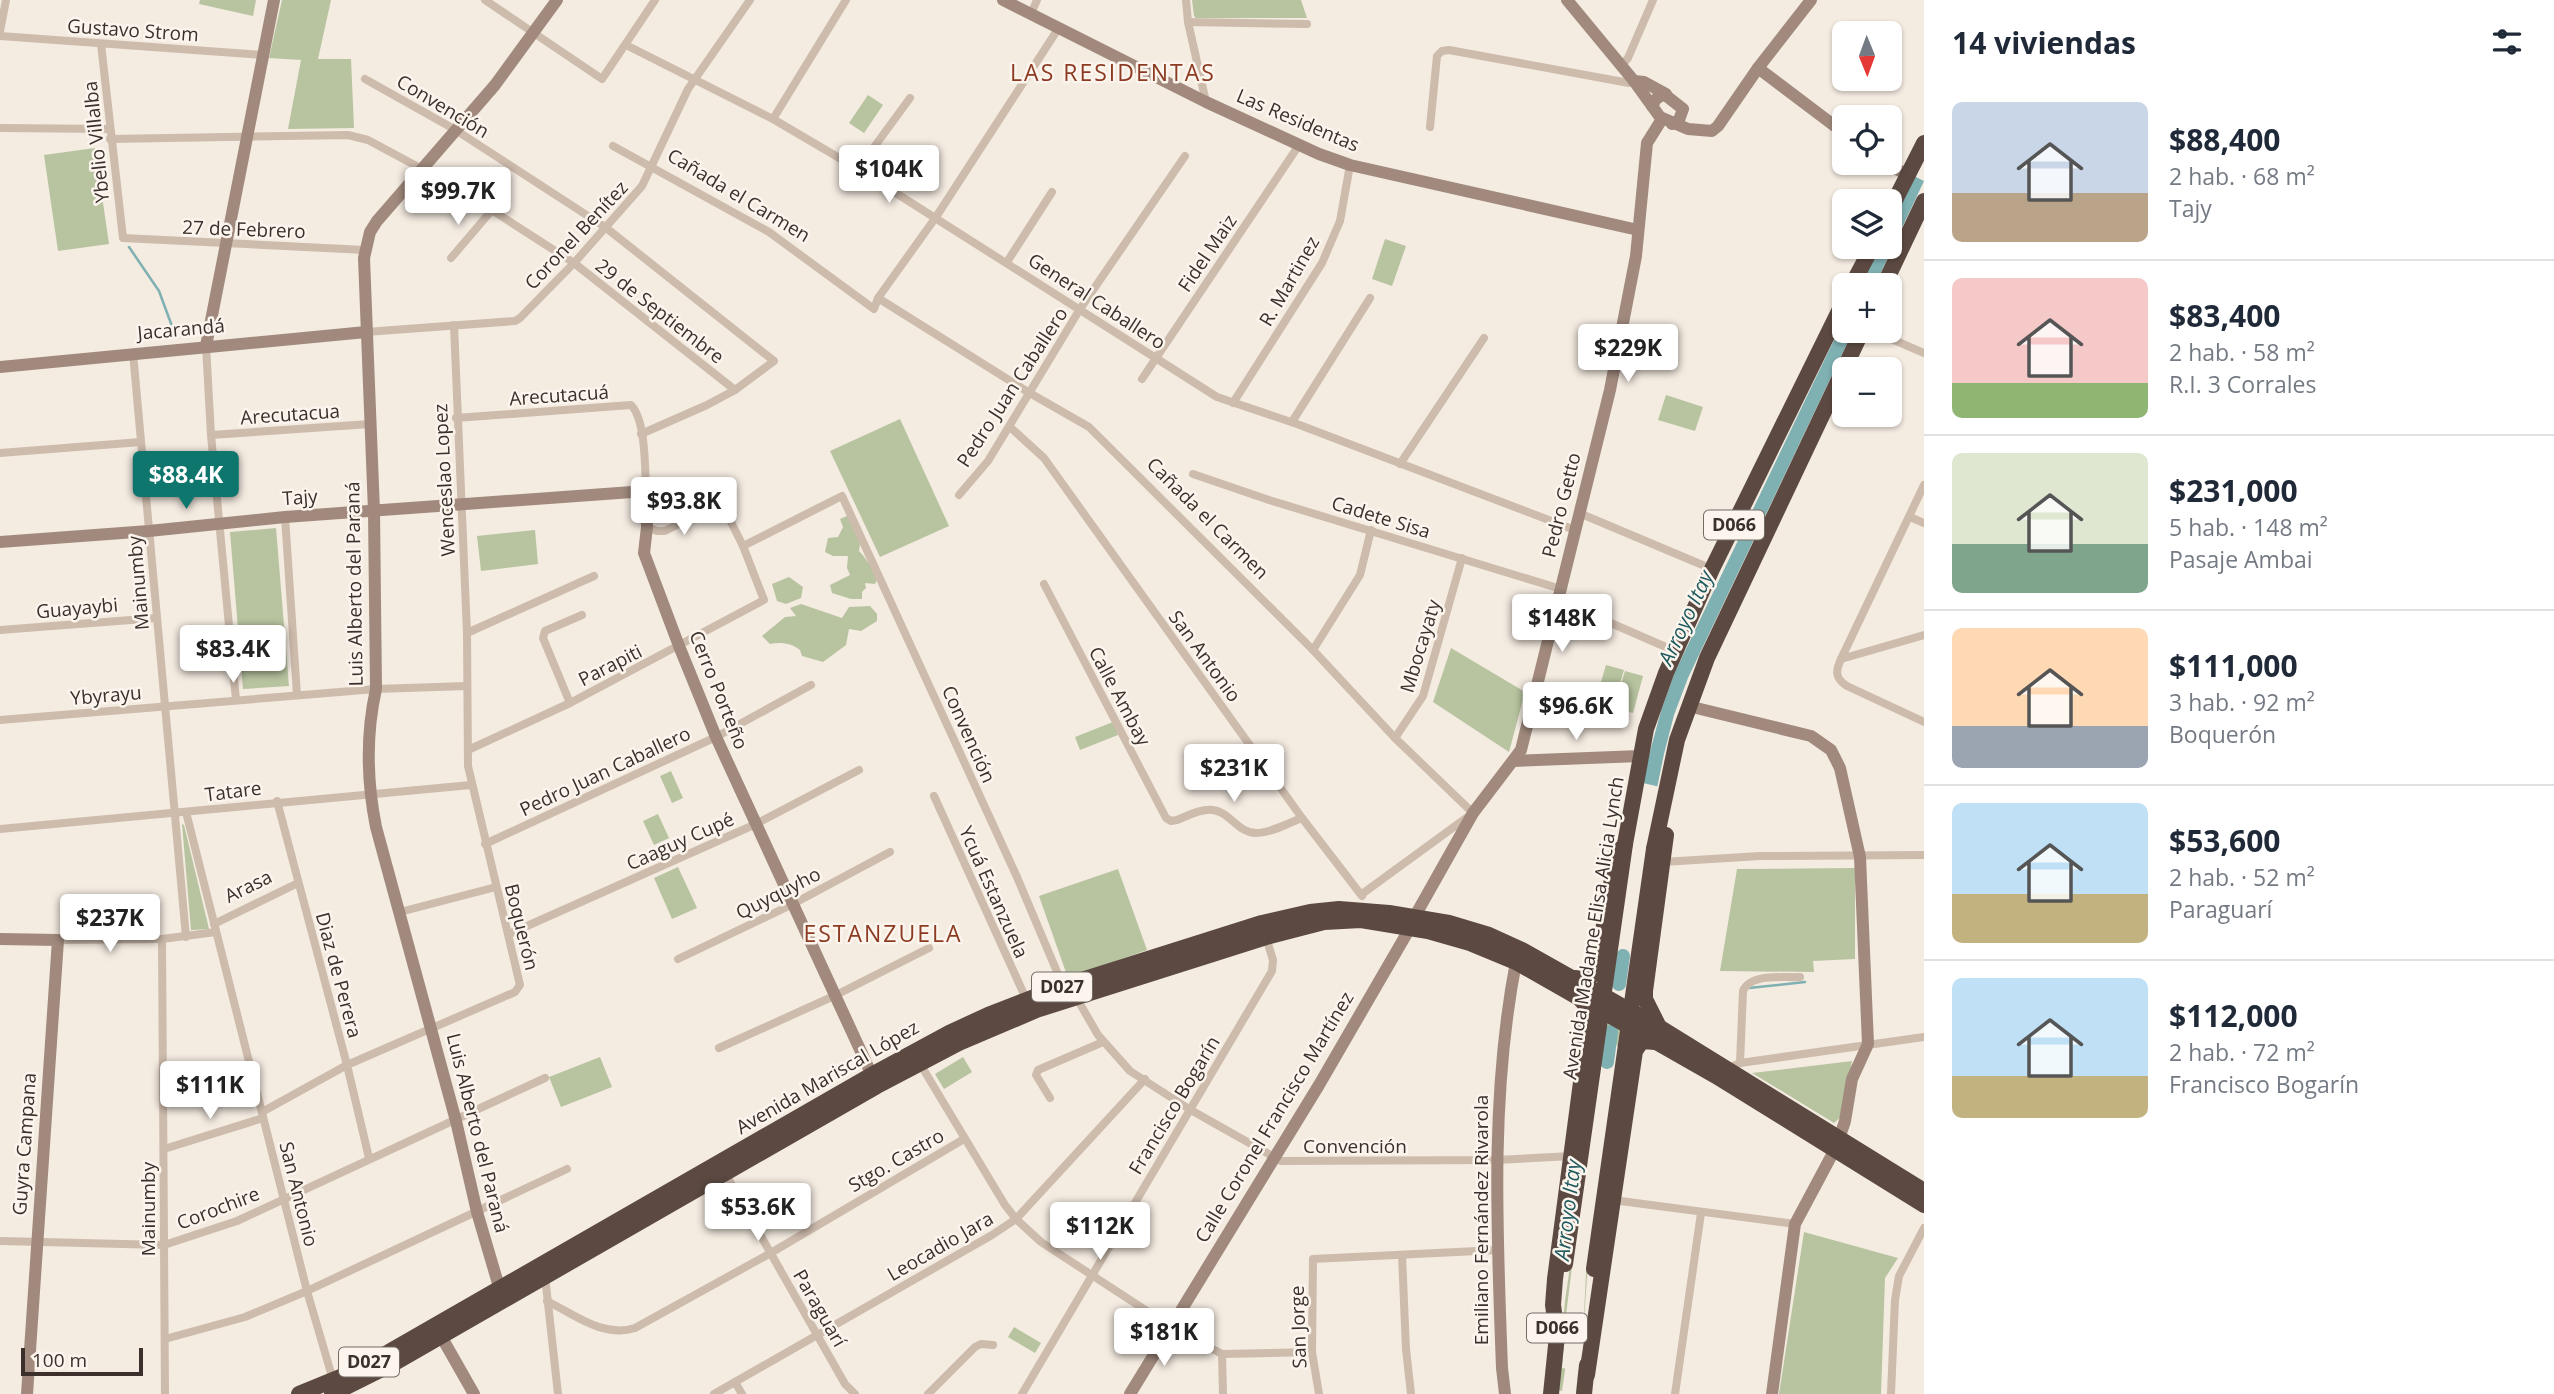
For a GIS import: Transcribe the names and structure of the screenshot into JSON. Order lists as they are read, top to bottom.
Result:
{
  "streets": {
    "highway": [
      "D066",
      "Avenida Madame Elisa Alicia Lynch",
      "D027",
      "Avenida Mariscal López"
    ],
    "street": [
      "Gustavo Strom",
      "Convención",
      "Las Residentas",
      "Ybelio Villalba",
      "Cañada el Carmen",
      "27 de Febrero",
      "Coronel Benítez",
      "Fidel Maiz",
      "R. Martinez",
      "General Caballero",
      "29 de Septiembre",
      "Jacarandá",
      "Pedro Juan Caballero",
      "Arecutacuá",
      "Arecutacua",
      "Wenceslao Lopez",
      "Tajy",
      "Pedro Getto",
      "Cadete Sisa",
      "Mainumby",
      "Luis Alberto del Paraná",
      "Guayaybi",
      "Mbocayaty",
      "San Antonio",
      "Parapiti",
      "Cerro Porteño",
      "Ybyrayu",
      "Calle Ambay",
      "Tatare",
      "Caaguy Cupé",
      "Arasa",
      "Ycuá Estanzuela",
      "Quyquyho",
      "Boquerón",
      "Diaz de Perera",
      "Francisco Bogarín",
      "Calle Coronel Francisco Martínez",
      "Guyra Campana",
      "Stgo. Castro",
      "Corochire",
      "Emiliano Fernández Rivarola",
      "Leocadio Jara",
      "Paraguarí",
      "San Jorge"
    ]
  },
  "crossings": [
    ["Gustavo Strom", "Ybelio Villalba"],
    ["Convención", "Coronel Benítez"],
    ["Convención", "29 de Septiembre"],
    ["Convención", "Luis Alberto del Paraná"],
    ["Convención", "Parapiti"],
    ["Convención", "Avenida Mariscal López"],
    ["Convención", "Francisco Bogarín"],
    ["Convención", "Calle Coronel Francisco Martínez"],
    ["Convención", "Emiliano Fernández Rivarola"],
    ["Convención", "Leocadio Jara"],
    ["Las Residentas", "Fidel Maiz"],
    ["Las Residentas", "R. Martinez"],
    ["Las Residentas", "Pedro Getto"],
    ["Ybelio Villalba", "27 de Febrero"],
    ["Ybelio Villalba", "29 de Septiembre"],
    ["Cañada el Carmen", "Coronel Benítez"],
    ["Cañada el Carmen", "Pedro Juan Caballero"],
    ["Cañada el Carmen", "Pedro Getto"],
    ["Cañada el Carmen", "Mbocayaty"],
    ["27 de Febrero", "Luis Alberto del Paraná"],
    ["Coronel Benítez", "General Caballero"],
    ["Coronel Benítez", "29 de Septiembre"],
    ["Coronel Benítez", "Jacarandá"],
    ["Coronel Benítez", "Wenceslao Lopez"],
    ["Coronel Benítez", "Luis Alberto del Paraná"],
    ["Fidel Maiz", "General Caballero"],
    ["R. Martinez", "General Caballero"],
    ["General Caballero", "Pedro Juan Caballero"],
    ["General Caballero", "Pedro Getto"],
    ["29 de Septiembre", "Luis Alberto del Paraná"],
    ["Jacarandá", "Mainumby"],
    ["Jacarandá", "Luis Alberto del Paraná"],
    ["Pedro Juan Caballero", "San Antonio"],
    ["Pedro Juan Caballero", "Cerro Porteño"],
    ["Pedro Juan Caballero", "Boquerón"],
    ["Arecutacuá", "Wenceslao Lopez"],
    ["Arecutacuá", "Cerro Porteño"],
    ["Arecutacua", "Luis Alberto del Paraná"],
    ["Wenceslao Lopez", "Tajy"],
    ["Wenceslao Lopez", "Boquerón"],
    ["Tajy", "Mainumby"],
    ["Tajy", "Luis Alberto del Paraná"],
    ["Tajy", "Cerro Porteño"],
    ["Pedro Getto", "Cadete Sisa"],
    ["Pedro Getto", "D027"],
    ["Pedro Getto", "Avenida Mariscal López"],
    ["Pedro Getto", "Calle Coronel Francisco Martínez"],
    ["Cadete Sisa", "Mbocayaty"],
    ["Cadete Sisa", "Avenida Madame Elisa Alicia Lynch"],
    ["Mainumby", "Guayaybi"],
    ["Mainumby", "Ybyrayu"],
    ["Mainumby", "Tatare"],
    ["Mainumby", "Arasa"],
    ["Mainumby", "Boquerón"],
    ["Mainumby", "Corochire"],
    ["Luis Alberto del Paraná", "Ybyrayu"],
    ["Luis Alberto del Paraná", "Tatare"],
    ["Luis Alberto del Paraná", "Boquerón"],
    ["Luis Alberto del Paraná", "Avenida Mariscal López"],
    ["Luis Alberto del Paraná", "Corochire"],
    ["San Antonio", "Calle Ambay"],
    ["San Antonio", "Tatare"],
    ["San Antonio", "Arasa"],
    ["San Antonio", "Boquerón"],
    ["San Antonio", "Avenida Mariscal López"],
    ["San Antonio", "Corochire"],
    ["Parapiti", "Cerro Porteño"],
    ["Parapiti", "Boquerón"],
    ["Cerro Porteño", "Caaguy Cupé"],
    ["Cerro Porteño", "Quyquyho"],
    ["Cerro Porteño", "Avenida Mariscal López"],
    ["Ybyrayu", "Boquerón"],
    ["Tatare", "Boquerón"],
    ["Tatare", "Diaz de Perera"],
    ["Caaguy Cupé", "Boquerón"],
    ["Arasa", "Diaz de Perera"],
    ["Arasa", "Guyra Campana"],
    ["Ycuá Estanzuela", "Avenida Mariscal López"],
    ["Boquerón", "Diaz de Perera"],
    ["Diaz de Perera", "Corochire"],
    ["D027", "Avenida Mariscal López"],
    ["D027", "Calle Coronel Francisco Martínez"],
    ["D027", "Emiliano Fernández Rivarola"],
    ["Avenida Mariscal López", "Francisco Bogarín"],
    ["Avenida Mariscal López", "Calle Coronel Francisco Martínez"],
    ["Avenida Mariscal López", "Paraguarí"],
    ["Guyra Campana", "Corochire"],
    ["Stgo. Castro", "Paraguarí"],
    ["Leocadio Jara", "Paraguarí"]
  ],
  "districts": ["LAS RESIDENTAS", "ESTANZUELA"],
  "water": ["Arroyo Itay"],
  "scale_bar": "100 m",
  "north": "bottom",
  "page": {
    "heading": "14 viviendas",
    "map_buttons": ["+", "−"],
    "list": [
      {
        "name": "$88,400",
        "note": "2 hab. · 68 m² · Tajy"
      },
      {
        "name": "$83,400",
        "note": "2 hab. · 58 m² · R.I. 3 Corrales"
      },
      {
        "name": "$231,000",
        "note": "5 hab. · 148 m² · Pasaje Ambai"
      },
      {
        "name": "$111,000",
        "note": "3 hab. · 92 m² · Boquerón"
      },
      {
        "name": "$53,600",
        "note": "2 hab. · 52 m² · Paraguarí"
      },
      {
        "name": "$112,000",
        "note": "2 hab. · 72 m² · Francisco Bogarín"
      }
    ],
    "price": [
      "$104K",
      "$99.7K",
      "$229K",
      "$88.4K",
      "$93.8K",
      "$148K",
      "$83.4K",
      "$96.6K",
      "$231K",
      "$237K",
      "$111K",
      "$53.6K",
      "$112K",
      "$181K"
    ],
    "scale": "100 m"
  }
}
